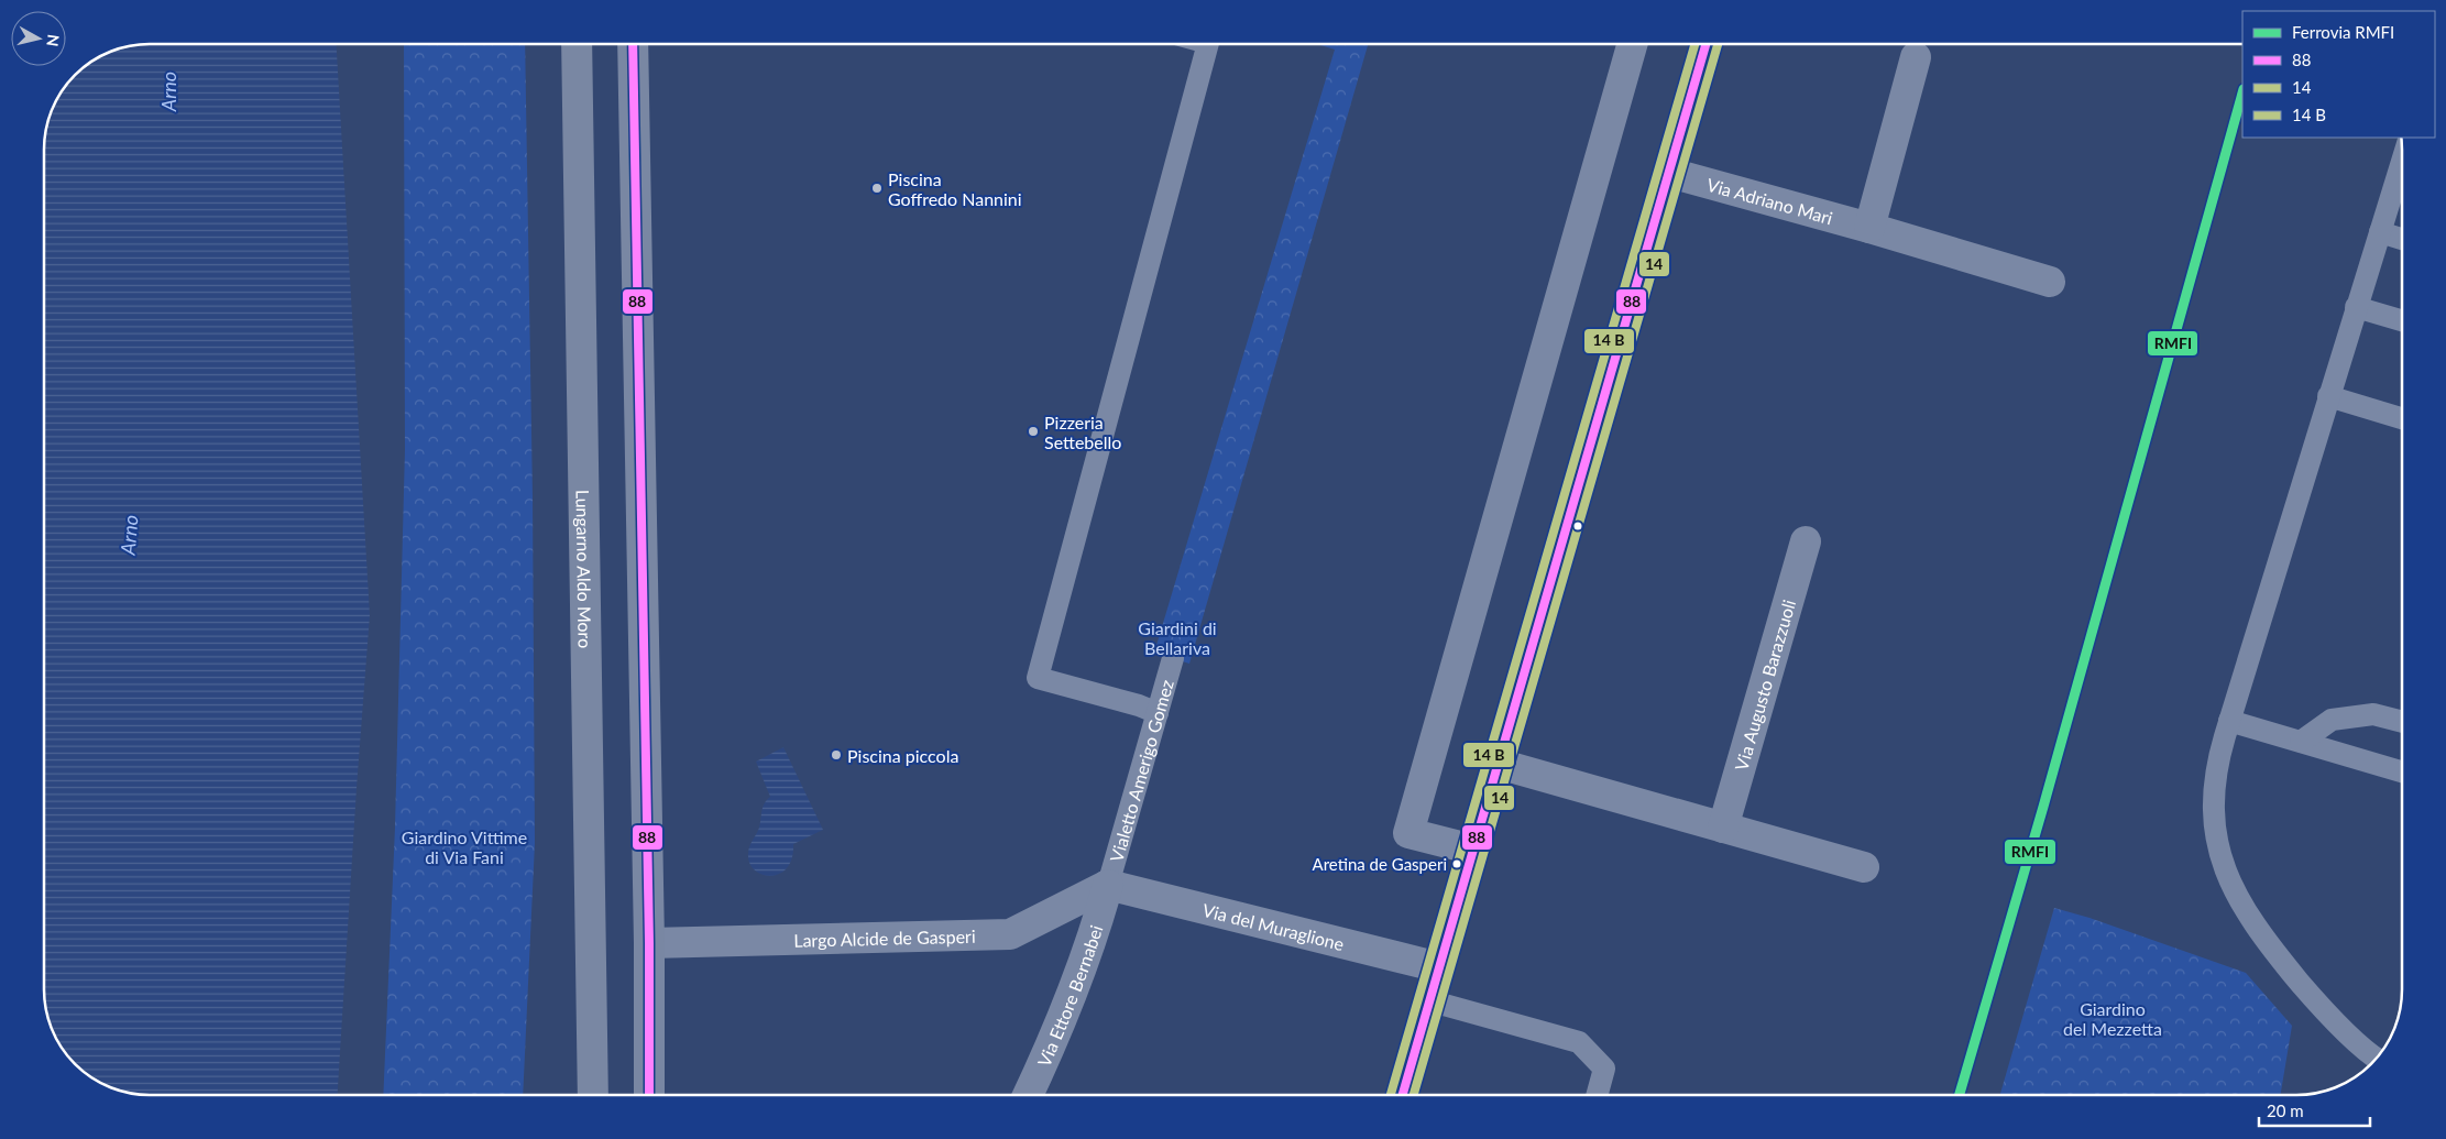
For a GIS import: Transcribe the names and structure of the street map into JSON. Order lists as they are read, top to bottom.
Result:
{
  "streets": {
    "main road": ["Lungarno Aldo Moro"],
    "street": [
      "Via Adriano Mari",
      "Via Augusto Barazzuoli",
      "Via del Muraglione",
      "Largo Alcide de Gasperi",
      "Via Ettore Bernabei"
    ],
    "lane": ["Vialetto Amerigo Gomez"]
  },
  "crossings": [
    ["Vialetto Amerigo Gomez", "Via del Muraglione"],
    ["Vialetto Amerigo Gomez", "Largo Alcide de Gasperi"],
    ["Vialetto Amerigo Gomez", "Via Ettore Bernabei"],
    ["Via del Muraglione", "Largo Alcide de Gasperi"],
    ["Via del Muraglione", "Via Ettore Bernabei"],
    ["Largo Alcide de Gasperi", "Via Ettore Bernabei"]
  ],
  "water": ["Arno"],
  "parks": ["Giardini di Bellariva", "Giardino Vittime di Via Fani", "Giardino del Mezzetta"],
  "places": [
    "Piscina Goffredo Nannini",
    "Pizzeria Settebello",
    "Piscina piccola",
    "Aretina de Gasperi"
  ],
  "lines": ["transit line 88", "transit line 14", "rail line RMFI"],
  "legend": [
    "Ferrovia RMFI",
    "88",
    "14",
    "14 B"
  ],
  "scale_bar": "20 m",
  "north": "right"
}
